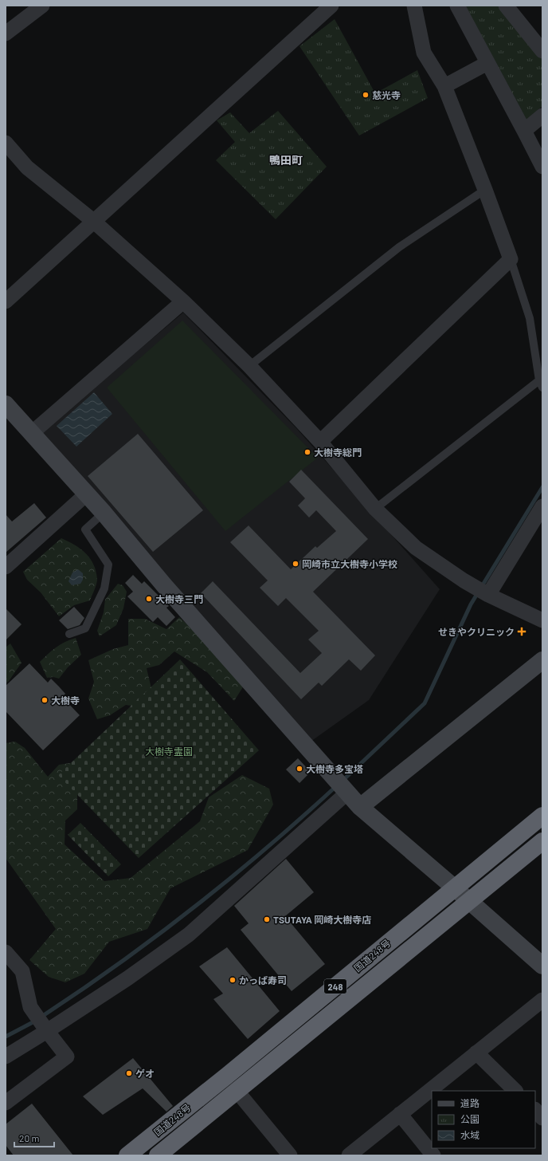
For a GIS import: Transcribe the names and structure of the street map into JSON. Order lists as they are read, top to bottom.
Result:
{
  "streets": {
    "highway": ["国道248号", "248"]
  },
  "districts": ["鴨田町"],
  "parks": ["大樹寺霊園"],
  "places": {
    "other": [
      "慈光寺",
      "大樹寺総門",
      "岡崎市立大樹寺小学校",
      "大樹寺三門",
      "大樹寺",
      "大樹寺多宝塔",
      "TSUTAYA 岡崎大樹寺店",
      "かっぱ寿司",
      "ゲオ"
    ],
    "health": ["せきやクリニック"]
  },
  "legend": ["道路", "公園", "水域"],
  "scale_bar": "20 m"
}
